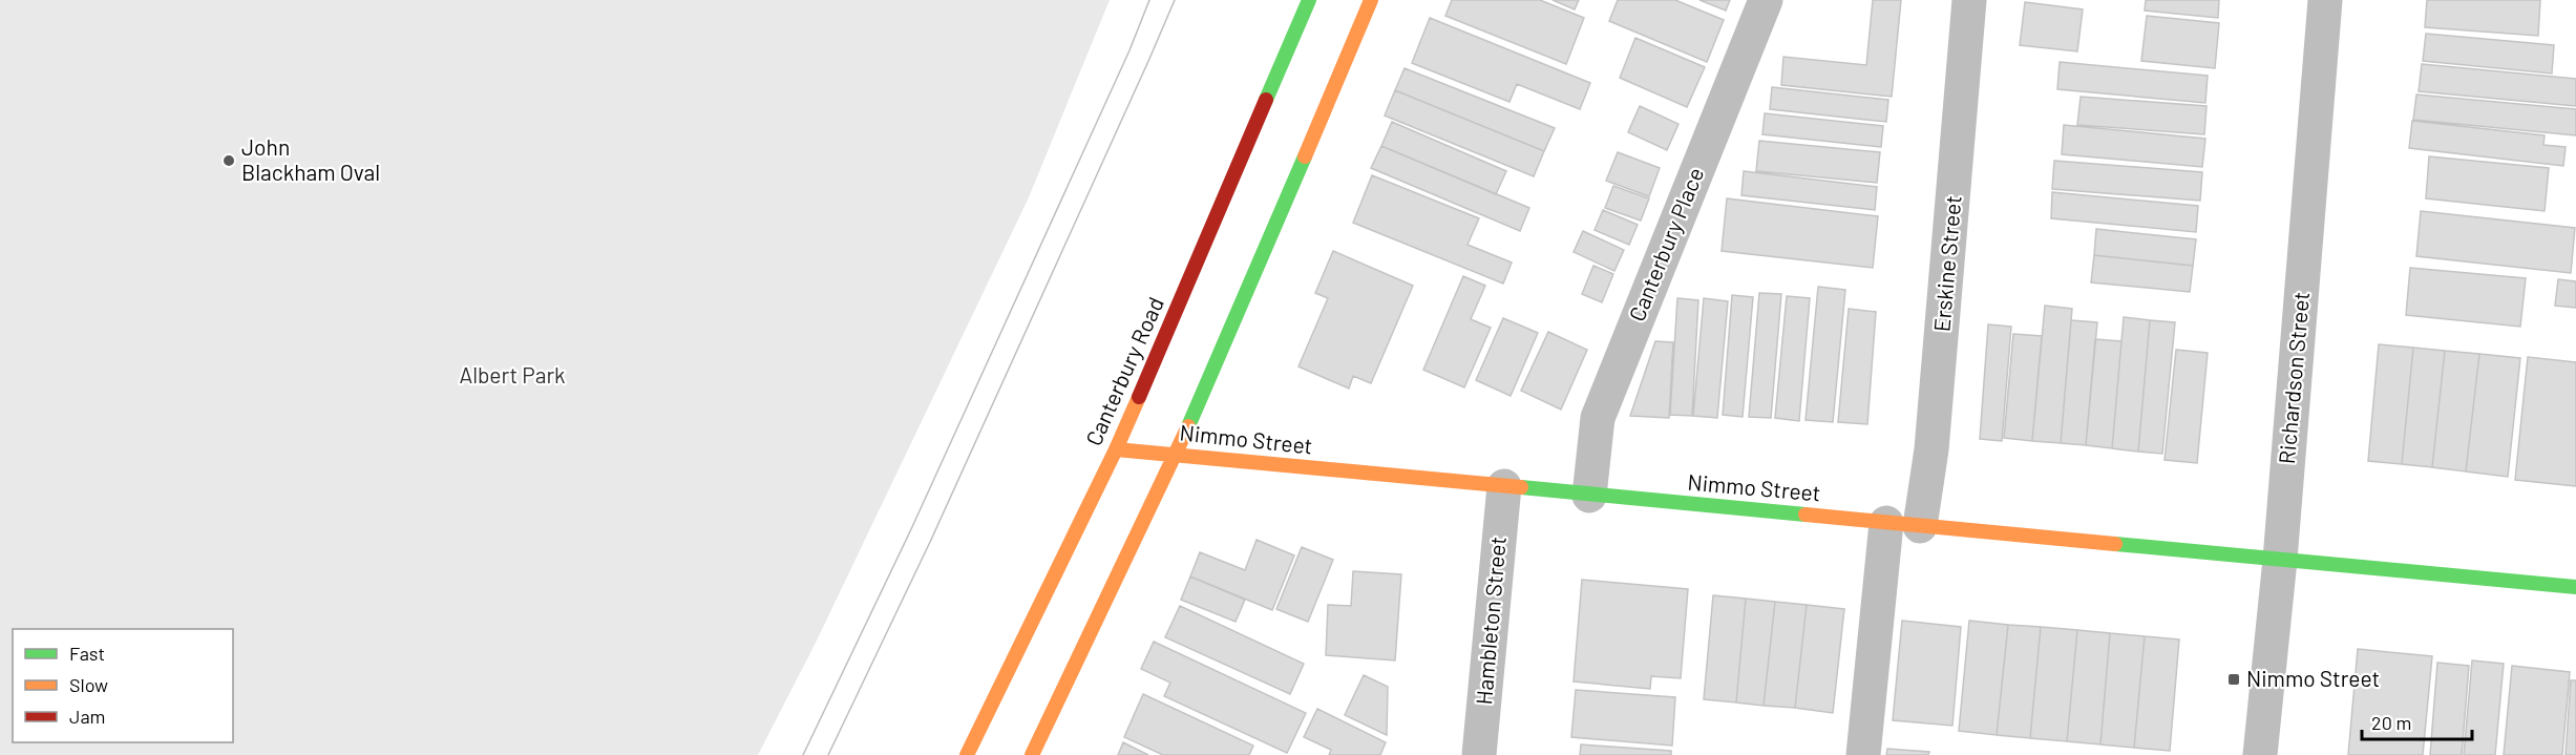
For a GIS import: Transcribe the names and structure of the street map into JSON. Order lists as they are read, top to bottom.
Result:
{
  "streets": {
    "main road": ["Canterbury Road", "Nimmo Street"],
    "street": [
      "Canterbury Place",
      "Erskine Street",
      "Richardson Street",
      "Hambleton Street"
    ]
  },
  "crossings": [
    ["Canterbury Place", "Nimmo Street"],
    ["Erskine Street", "Nimmo Street"],
    ["Canterbury Road", "Nimmo Street"],
    ["Richardson Street", "Nimmo Street"],
    ["Nimmo Street", "Hambleton Street"]
  ],
  "parks": ["Albert Park"],
  "places": {
    "other": ["John Blackham Oval"],
    "transit": ["Nimmo Street"]
  },
  "legend": ["Fast", "Slow", "Jam"],
  "scale_bar": "20 m"
}
